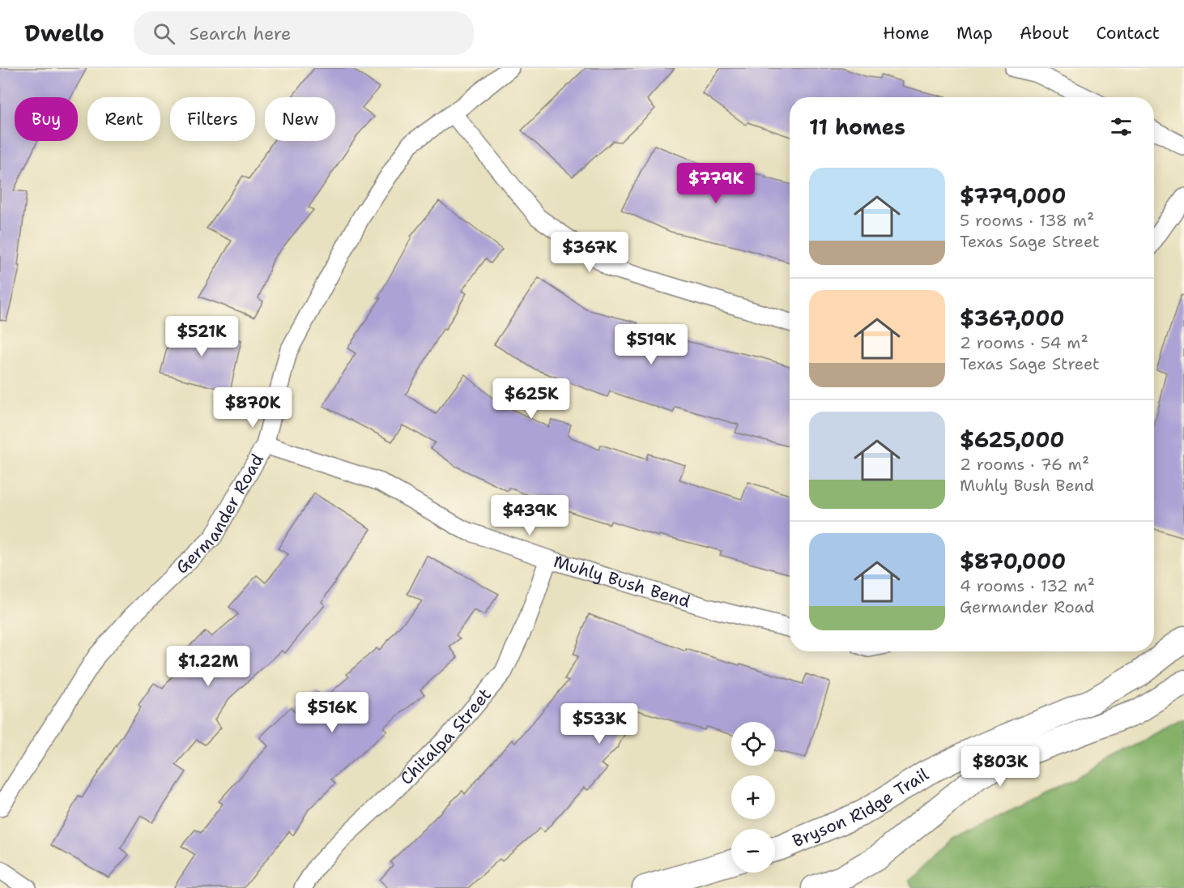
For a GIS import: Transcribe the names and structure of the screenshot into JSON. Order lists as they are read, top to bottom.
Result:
{
  "streets": {
    "street": [
      "Germander Road",
      "Muhly Bush Bend",
      "Chitalpa Street",
      "Bryson Ridge Trail"
    ]
  },
  "crossings": [
    ["Germander Road", "Muhly Bush Bend"],
    ["Muhly Bush Bend", "Chitalpa Street"]
  ],
  "page": {
    "header": "Dwello",
    "search": "Search here",
    "nav": [
      "Home",
      "Map",
      "About",
      "Contact"
    ],
    "chip": [
      "Buy",
      "Rent",
      "Filters",
      "New"
    ],
    "heading": "11 homes",
    "list": [
      {
        "name": "$779,000",
        "note": "5 rooms · 138 m² · Texas Sage Street"
      },
      {
        "name": "$367,000",
        "note": "2 rooms · 54 m² · Texas Sage Street"
      },
      {
        "name": "$625,000",
        "note": "2 rooms · 76 m² · Muhly Bush Bend"
      },
      {
        "name": "$870,000",
        "note": "4 rooms · 132 m² · Germander Road"
      }
    ],
    "price": [
      "$779K",
      "$367K",
      "$521K",
      "$519K",
      "$625K",
      "$870K",
      "$439K",
      "$1.22M",
      "$516K",
      "$533K",
      "$803K"
    ],
    "map_buttons": ["+", "−"]
  }
}
